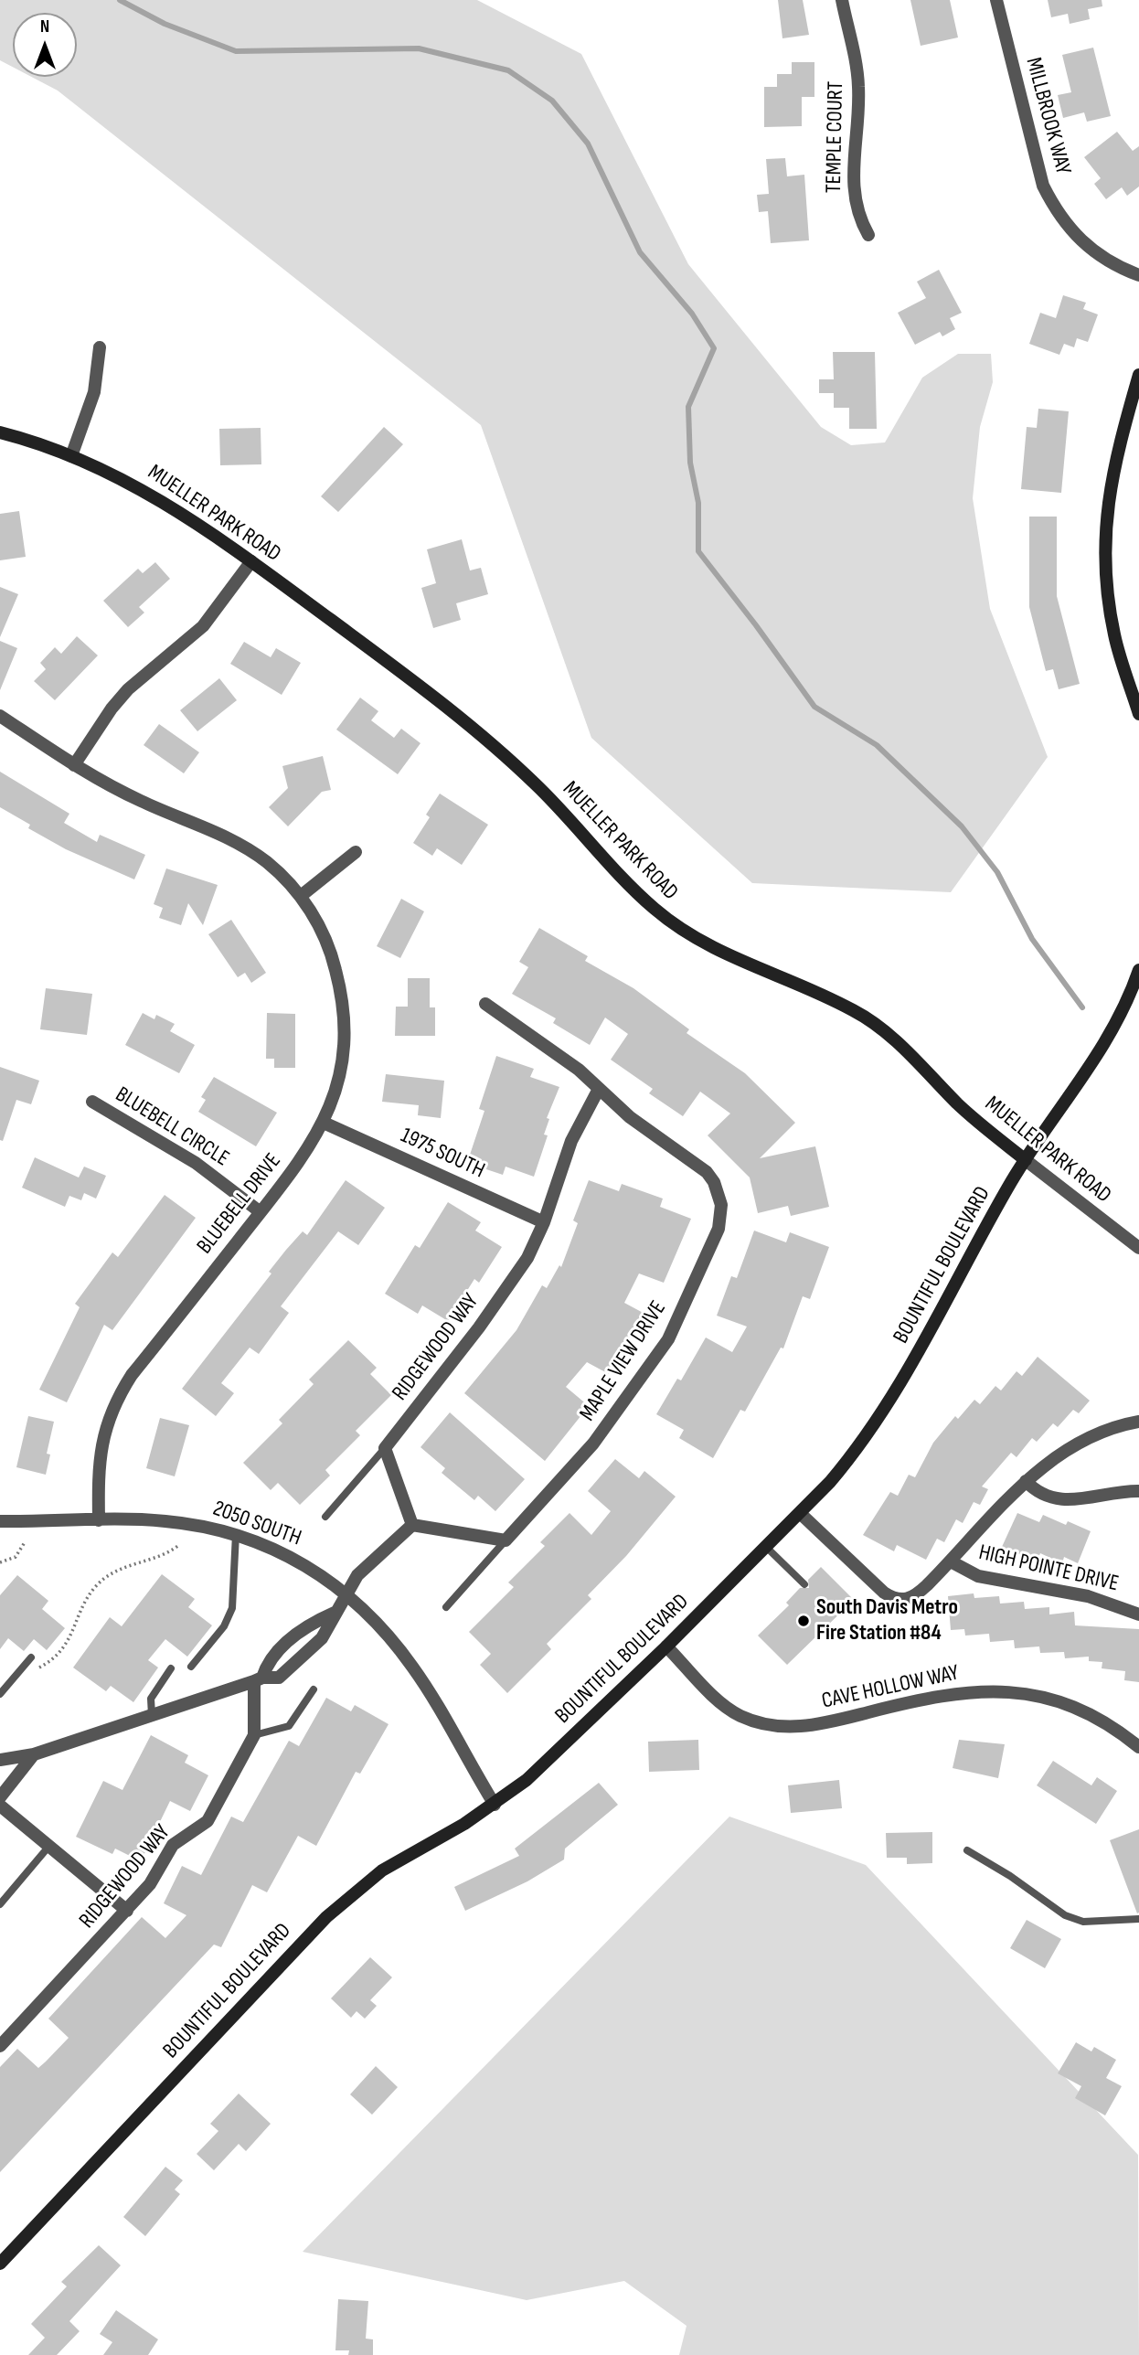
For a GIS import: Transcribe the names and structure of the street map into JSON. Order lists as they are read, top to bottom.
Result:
{
  "streets": {
    "main road": ["MUELLER PARK ROAD", "BOUNTIFUL BOULEVARD"],
    "street": [
      "MILLBROOK WAY",
      "TEMPLE COURT",
      "BLUEBELL CIRCLE",
      "1975 SOUTH",
      "BLUEBELL DRIVE",
      "RIDGEWOOD WAY",
      "MAPLE VIEW DRIVE",
      "2050 SOUTH",
      "HIGH POINTE DRIVE",
      "CAVE HOLLOW WAY"
    ]
  },
  "crossings": [
    ["MUELLER PARK ROAD", "BOUNTIFUL BOULEVARD"],
    ["BLUEBELL CIRCLE", "BLUEBELL DRIVE"],
    ["1975 SOUTH", "BLUEBELL DRIVE"],
    ["1975 SOUTH", "RIDGEWOOD WAY"],
    ["BLUEBELL DRIVE", "2050 SOUTH"],
    ["BOUNTIFUL BOULEVARD", "2050 SOUTH"],
    ["BOUNTIFUL BOULEVARD", "HIGH POINTE DRIVE"],
    ["BOUNTIFUL BOULEVARD", "CAVE HOLLOW WAY"],
    ["RIDGEWOOD WAY", "MAPLE VIEW DRIVE"]
  ],
  "places": ["South Davis Metro Fire Station #84"],
  "north": "top"
}
